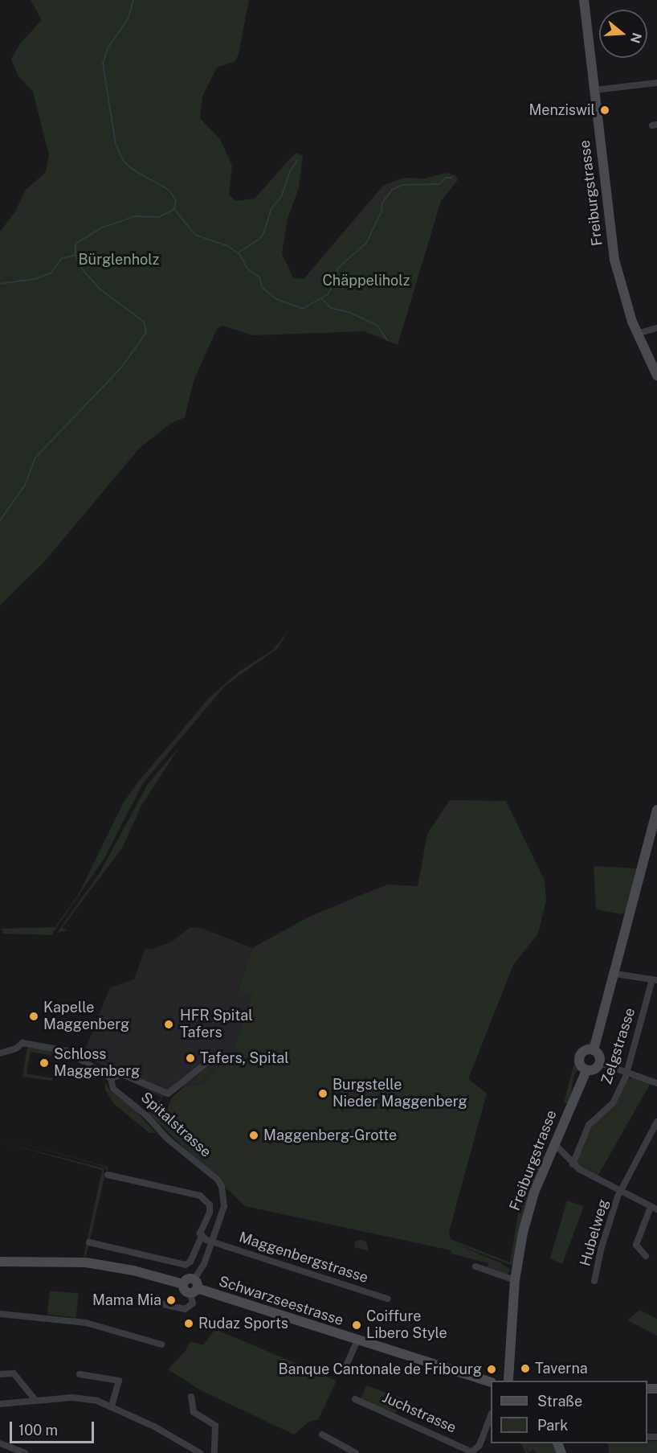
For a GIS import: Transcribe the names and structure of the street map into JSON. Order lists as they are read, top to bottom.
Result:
{
  "streets": {
    "main road": ["Freiburgstrasse", "Schwarzseestrasse"],
    "street": [
      "Zelgstrasse",
      "Spitalstrasse",
      "Hubelweg",
      "Maggenbergstrasse",
      "Juchstrasse"
    ]
  },
  "crossings": [
    ["Freiburgstrasse", "Hubelweg"],
    ["Zelgstrasse", "Hubelweg"],
    ["Spitalstrasse", "Maggenbergstrasse"],
    ["Spitalstrasse", "Schwarzseestrasse"]
  ],
  "parks": ["Bürglenholz", "Chäppeliholz"],
  "places": [
    "Menziswil",
    "Kapelle Maggenberg",
    "HFR Spital Tafers",
    "Tafers, Spital",
    "Schloss Maggenberg",
    "Burgstelle Nieder Maggenberg",
    "Maggenberg-Grotte",
    "Mama Mia",
    "Rudaz Sports",
    "Coiffure Libero Style",
    "Taverna",
    "Banque Cantonale de Fribourg"
  ],
  "legend": ["Straße", "Park"],
  "scale_bar": "100 m",
  "north": "right"
}
